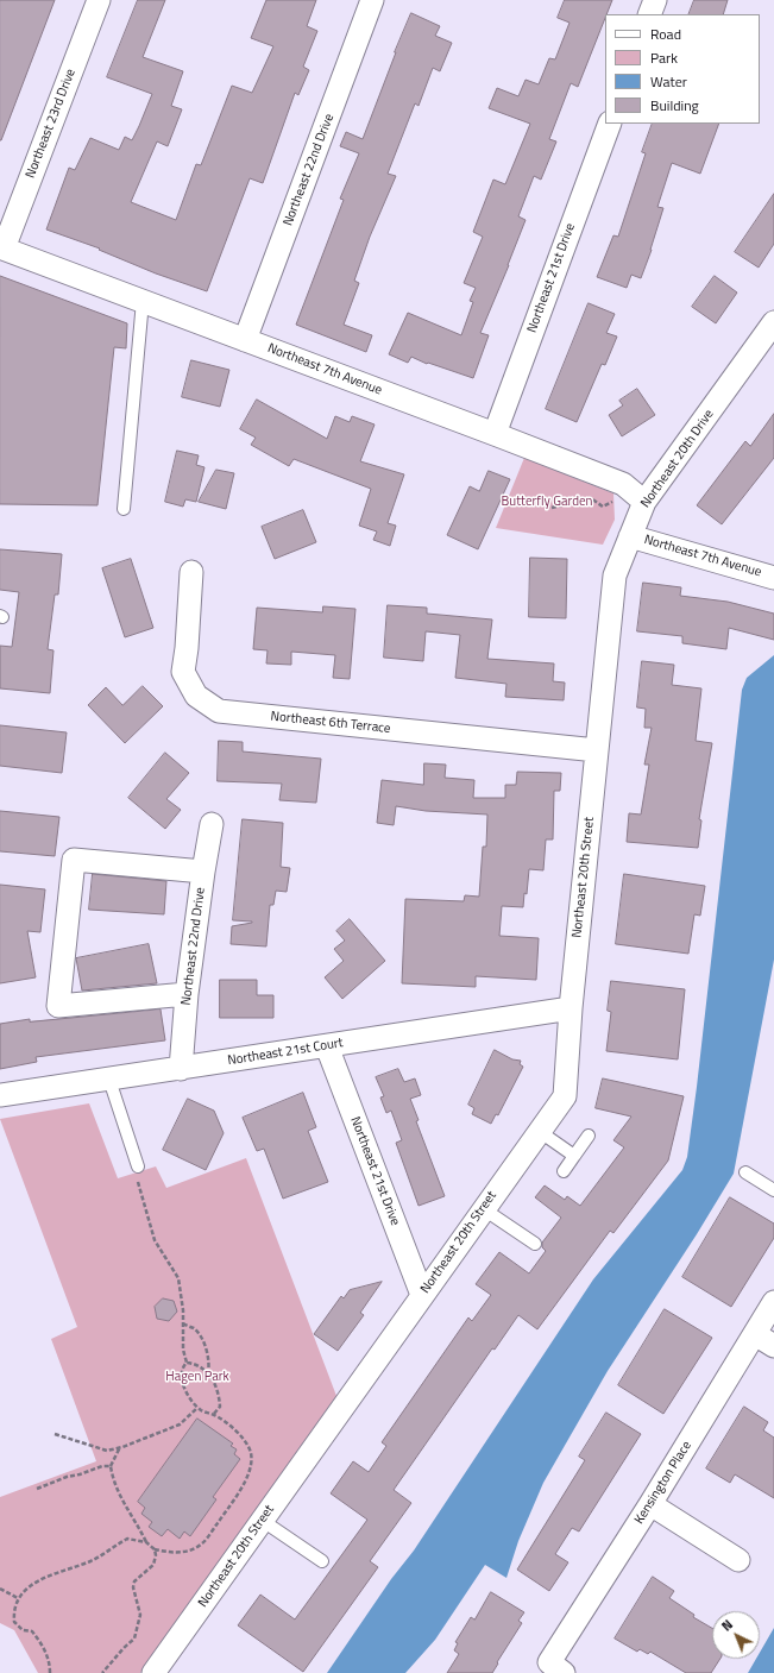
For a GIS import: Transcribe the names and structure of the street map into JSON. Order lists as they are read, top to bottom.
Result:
{
  "streets": {
    "street": [
      "Northeast 23rd Drive",
      "Northeast 22nd Drive",
      "Northeast 21st Drive",
      "Northeast 7th Avenue",
      "Northeast 20th Drive",
      "Northeast 6th Terrace",
      "Northeast 20th Street",
      "Northeast 21st Court",
      "Kensington Place"
    ]
  },
  "crossings": [
    ["Northeast 23rd Drive", "Northeast 7th Avenue"],
    ["Northeast 22nd Drive", "Northeast 7th Avenue"],
    ["Northeast 22nd Drive", "Northeast 21st Court"],
    ["Northeast 21st Drive", "Northeast 7th Avenue"],
    ["Northeast 21st Drive", "Northeast 20th Street"],
    ["Northeast 21st Drive", "Northeast 21st Court"],
    ["Northeast 7th Avenue", "Northeast 20th Drive"],
    ["Northeast 20th Drive", "Northeast 6th Terrace"],
    ["Northeast 20th Drive", "Northeast 20th Street"],
    ["Northeast 6th Terrace", "Northeast 20th Street"],
    ["Northeast 20th Street", "Northeast 21st Court"]
  ],
  "parks": ["Butterfly Garden", "Hagen Park"],
  "legend": [
    "Road",
    "Park",
    "Water",
    "Building"
  ],
  "north": "top left"
}
